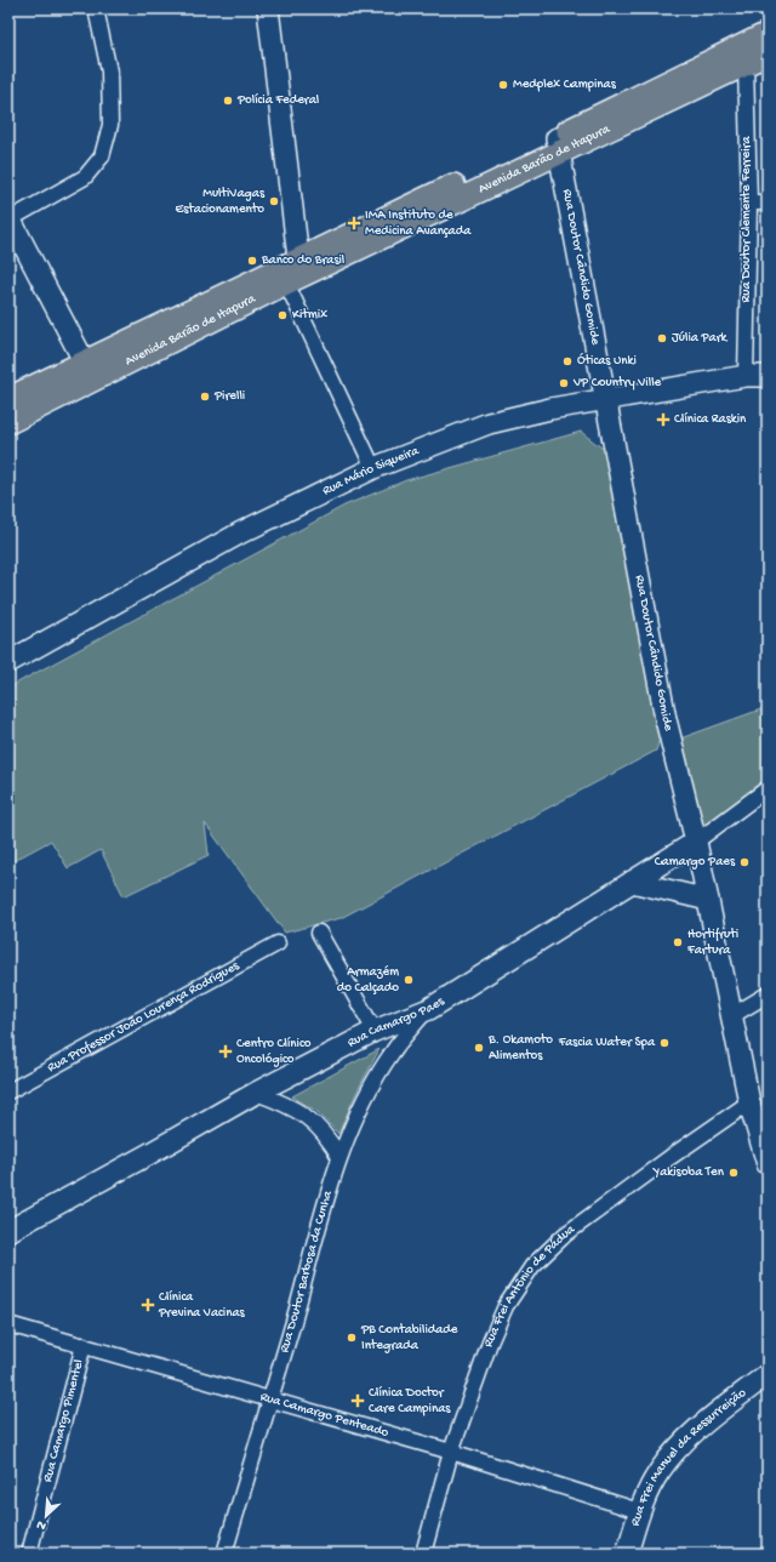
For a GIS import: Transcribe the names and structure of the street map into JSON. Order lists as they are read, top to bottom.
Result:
{
  "streets": {
    "main road": [
      "Avenida Barão de Itapura",
      "Rua Doutor Cândido Gomide",
      "Rua Mário Siqueira",
      "Rua Camargo Paes",
      "Rua Frei Manuel da Ressurreição"
    ],
    "street": [
      "Rua Doutor Clemente Ferreira",
      "Rua Professor João Lourença Rodrigues",
      "Rua Doutor Barbosa da Cunha",
      "Rua Frei Antônio de Pádua",
      "Rua Camargo Penteado",
      "Rua Camargo Pimentel"
    ]
  },
  "crossings": [
    ["Avenida Barão de Itapura", "Rua Doutor Clemente Ferreira"],
    ["Avenida Barão de Itapura", "Rua Doutor Cândido Gomide"],
    ["Rua Doutor Clemente Ferreira", "Rua Mário Siqueira"],
    ["Rua Doutor Cândido Gomide", "Rua Mário Siqueira"],
    ["Rua Doutor Cândido Gomide", "Rua Camargo Paes"],
    ["Rua Doutor Cândido Gomide", "Rua Frei Antônio de Pádua"],
    ["Rua Camargo Paes", "Rua Doutor Barbosa da Cunha"],
    ["Rua Doutor Barbosa da Cunha", "Rua Camargo Penteado"],
    ["Rua Frei Antônio de Pádua", "Rua Camargo Penteado"],
    ["Rua Camargo Penteado", "Rua Camargo Pimentel"],
    ["Rua Camargo Penteado", "Rua Frei Manuel da Ressurreição"]
  ],
  "places": {
    "other": [
      "Medplex Campinas",
      "Polícia Federal",
      "MultiVagas Estacionamento",
      "Banco do Brasil",
      "Kitmix",
      "Júlia Park",
      "Óticas Unki",
      "VP Country Ville",
      "Pirelli",
      "Camargo Paes",
      "Hortifruti Fartura",
      "Armazém do Calçado",
      "Fascia Water Spa",
      "B. Okamoto Alimentos",
      "Yakisoba Ten",
      "PB Contabilidade Integrada"
    ],
    "health": [
      "IMA Instituto de Medicina Avançada",
      "Clínica Raskin",
      "Centro Clínico Oncológico",
      "Clínica Previna Vacinas",
      "Clínica Doctor Care Campinas"
    ]
  },
  "north": "bottom left"
}
